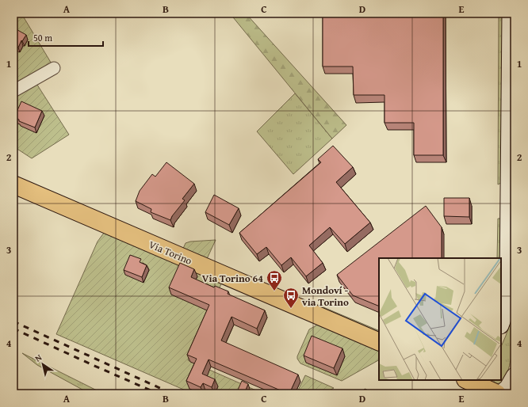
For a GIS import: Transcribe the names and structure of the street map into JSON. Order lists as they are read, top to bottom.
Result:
{
  "streets": {
    "main road": ["Via Torino"]
  },
  "places": {
    "bus stop": ["Via Torino 64", "Mondoví - via Torino"]
  },
  "scale_bar": "50 m",
  "north": "top left",
  "grid": {
    "columns": [
      "A",
      "B",
      "C",
      "D",
      "E"
    ],
    "rows": [
      "1",
      "2",
      "3",
      "4"
    ]
  }
}
